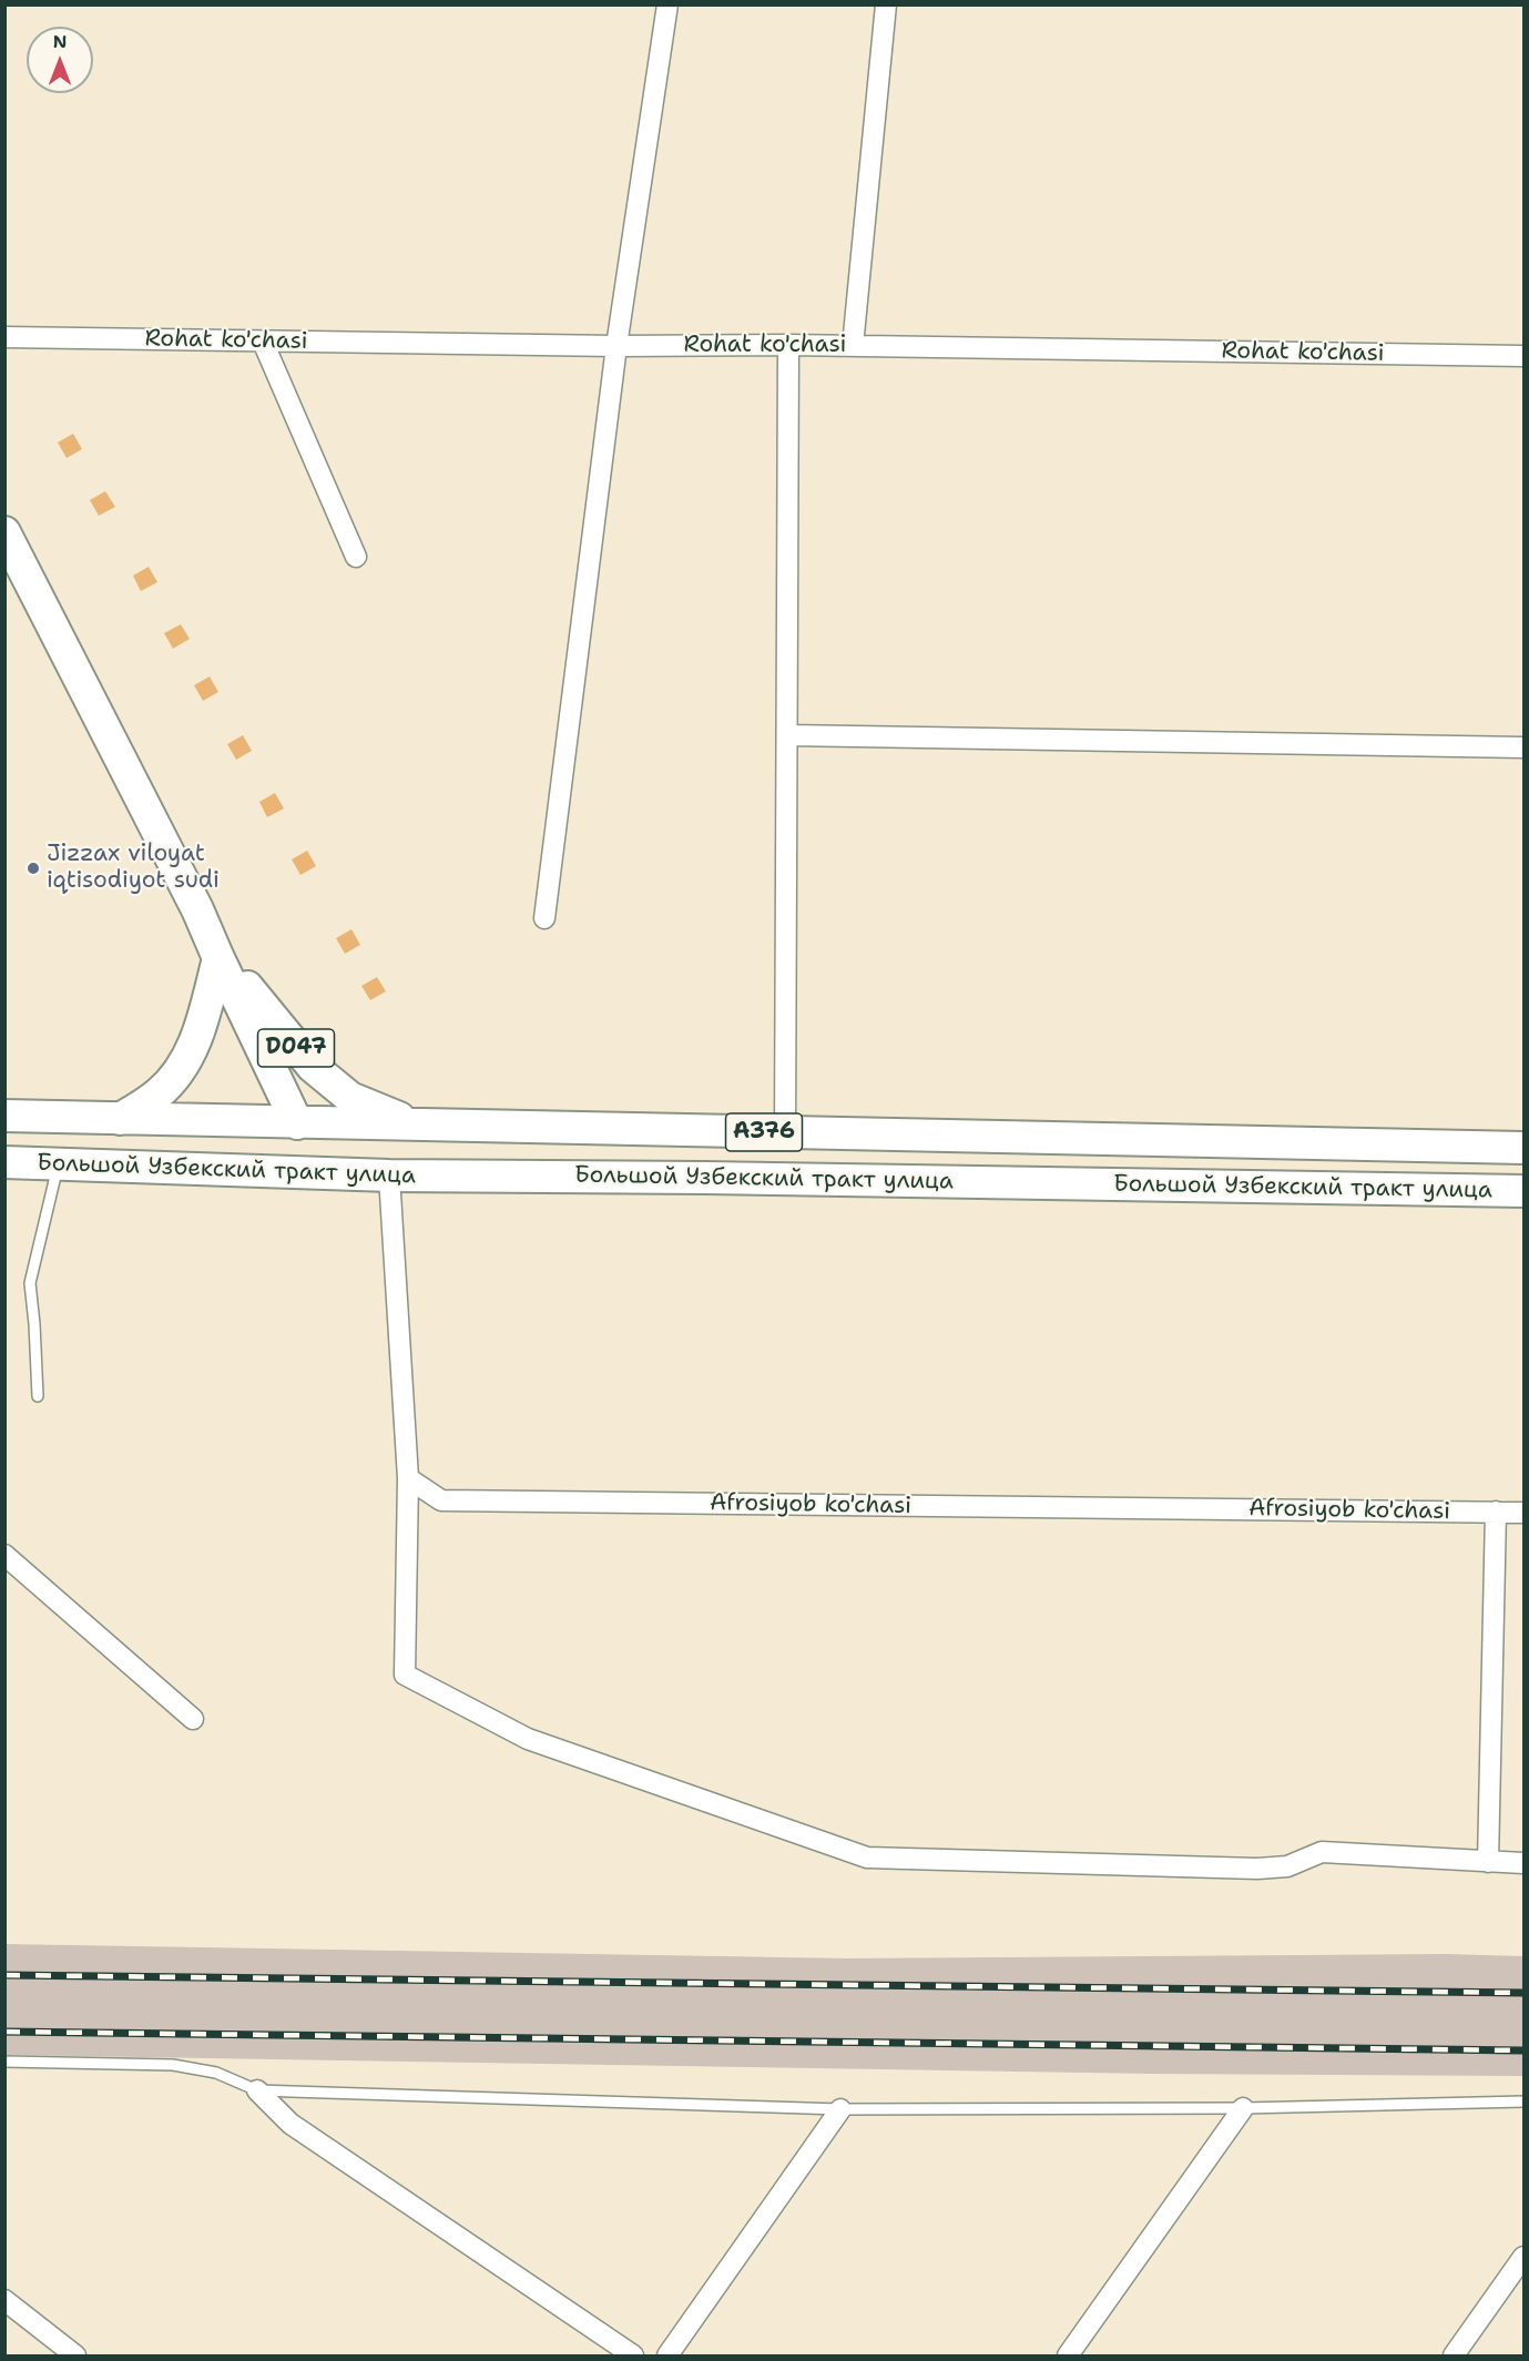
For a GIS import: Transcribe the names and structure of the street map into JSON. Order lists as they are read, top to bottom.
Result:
{
  "streets": {
    "main road": ["D047", "A376", "Большой Узбекский тракт улица"],
    "street": ["Rohat ko'chasi", "Afrosiyob ko'chasi"]
  },
  "crossings": [
    ["D047", "Большой Узбекский тракт улица"]
  ],
  "places": ["Jizzax viloyat iqtisodiyot sudi"],
  "north": "top"
}
